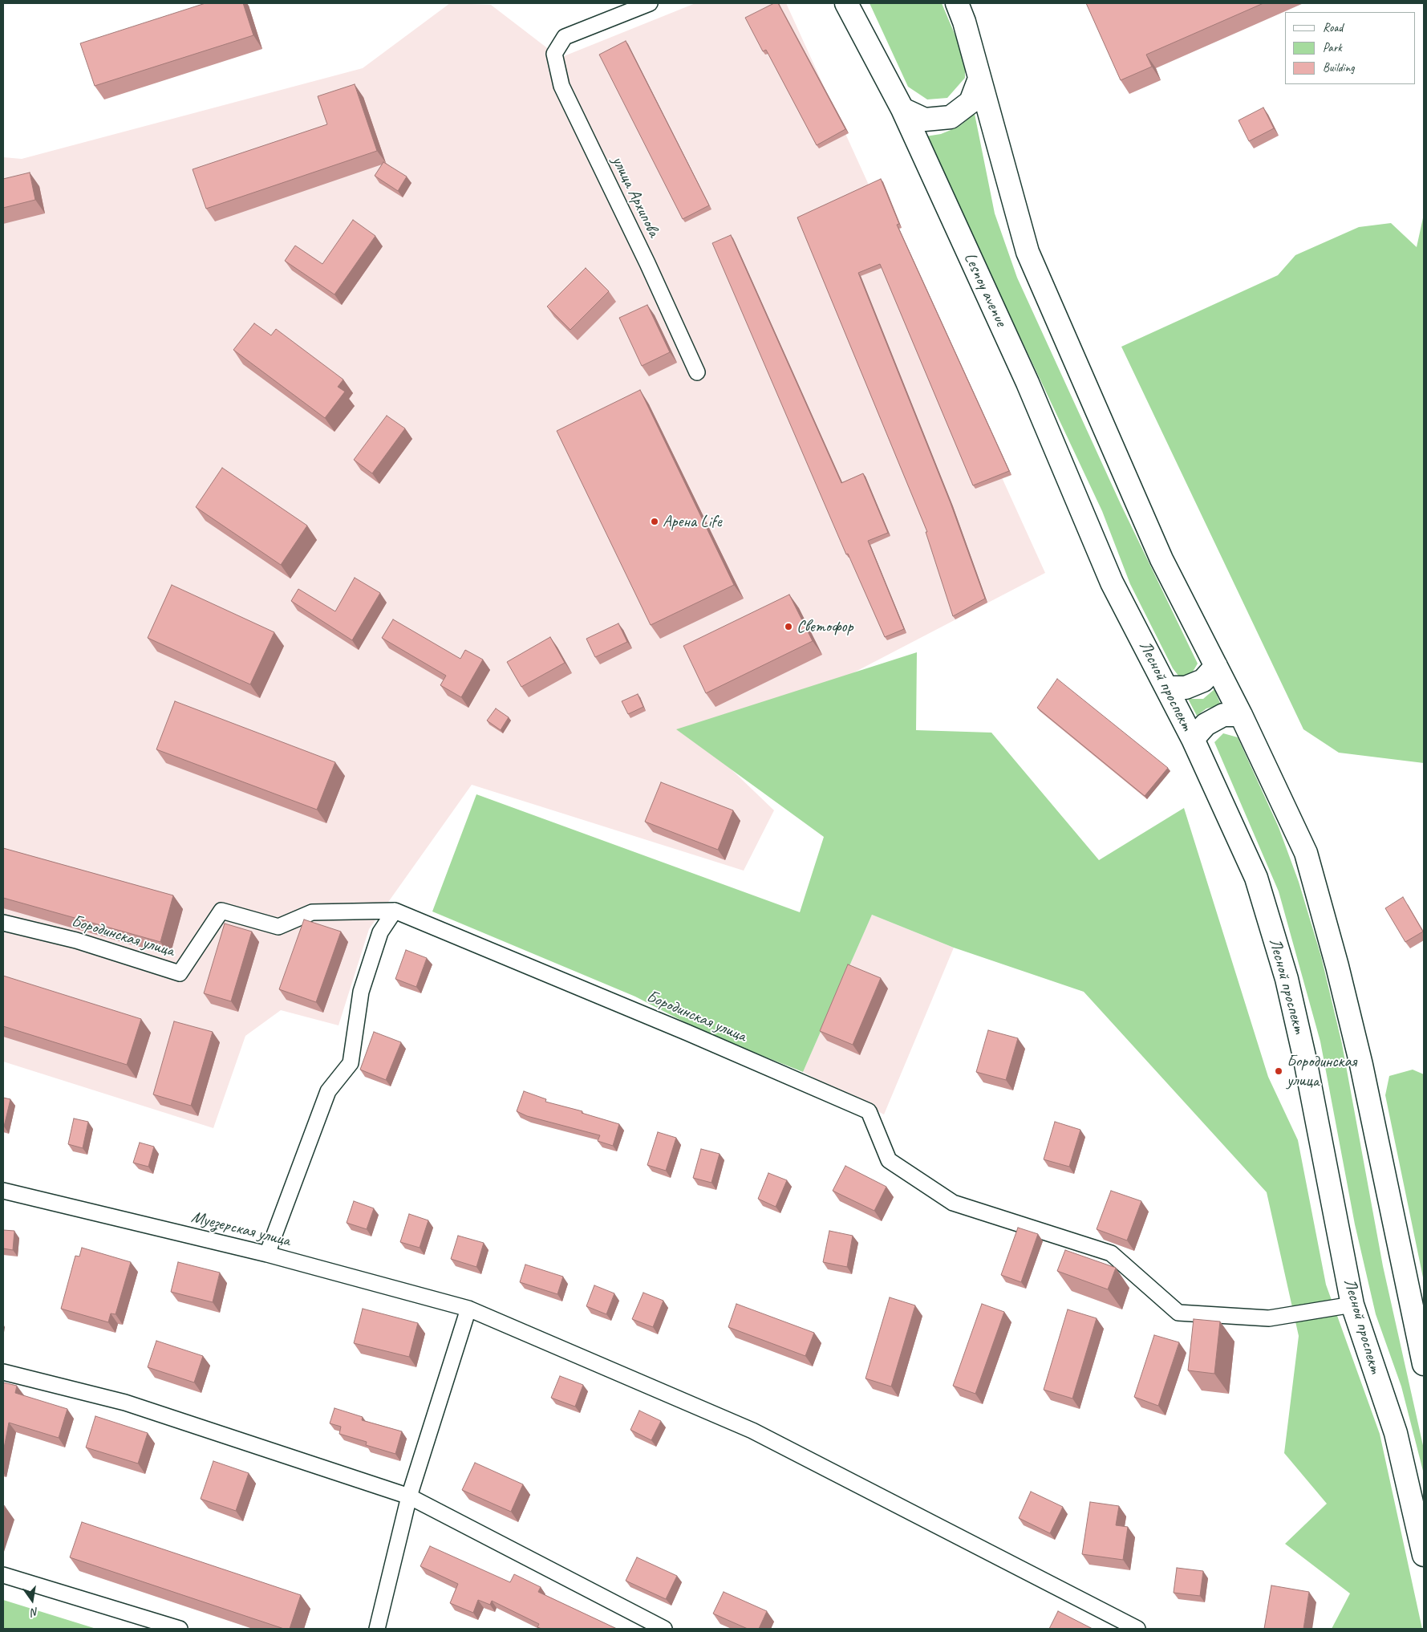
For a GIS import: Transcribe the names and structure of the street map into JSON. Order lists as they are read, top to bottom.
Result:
{
  "streets": {
    "main road": ["Лесной проспект"],
    "street": ["улица Архипова", "Бородинская улица", "Муезерская улица"]
  },
  "crossings": [
    ["Лесной проспект", "Бородинская улица"]
  ],
  "places": ["Арена Life", "Светофор", "Бородинская улица"],
  "legend": ["Road", "Park", "Building"],
  "north": "bottom"
}
